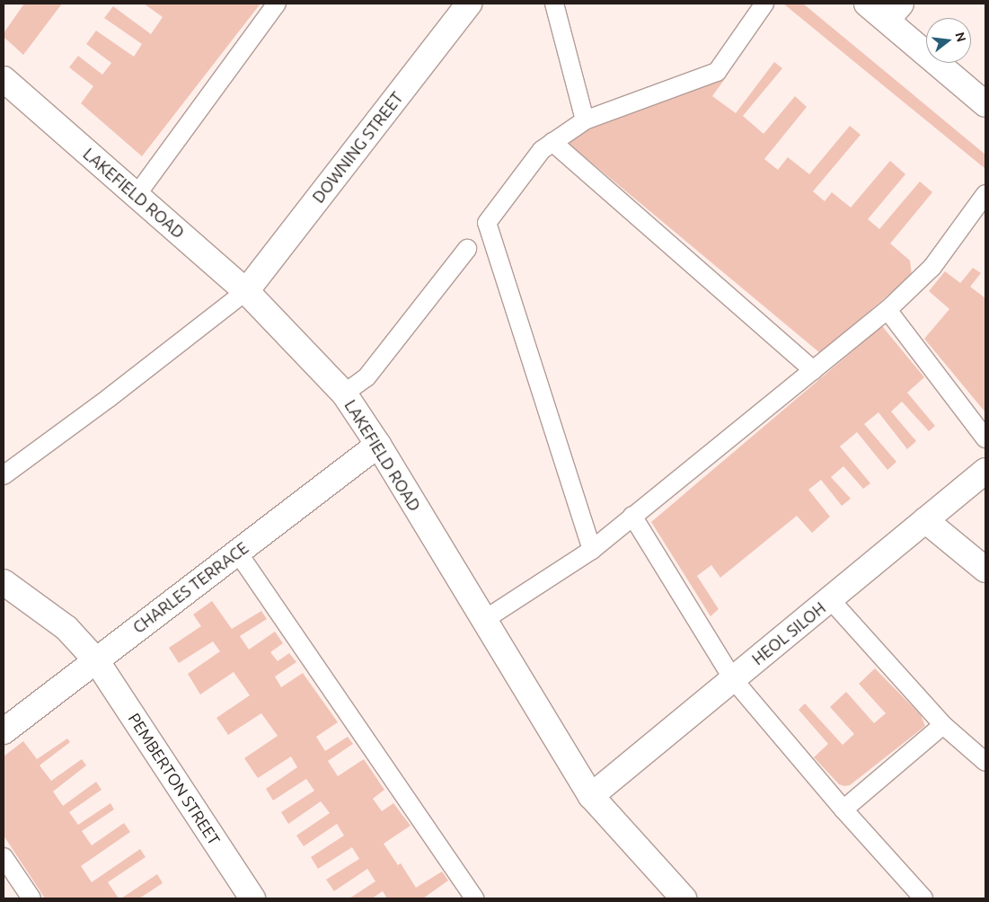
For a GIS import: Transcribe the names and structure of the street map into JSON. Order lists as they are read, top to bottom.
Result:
{
  "streets": {
    "street": [
      "DOWNING STREET",
      "LAKEFIELD ROAD",
      "CHARLES TERRACE",
      "HEOL SILOH",
      "PEMBERTON STREET"
    ]
  },
  "crossings": [
    ["DOWNING STREET", "LAKEFIELD ROAD"],
    ["LAKEFIELD ROAD", "CHARLES TERRACE"],
    ["LAKEFIELD ROAD", "HEOL SILOH"],
    ["CHARLES TERRACE", "PEMBERTON STREET"]
  ],
  "north": "right"
}
